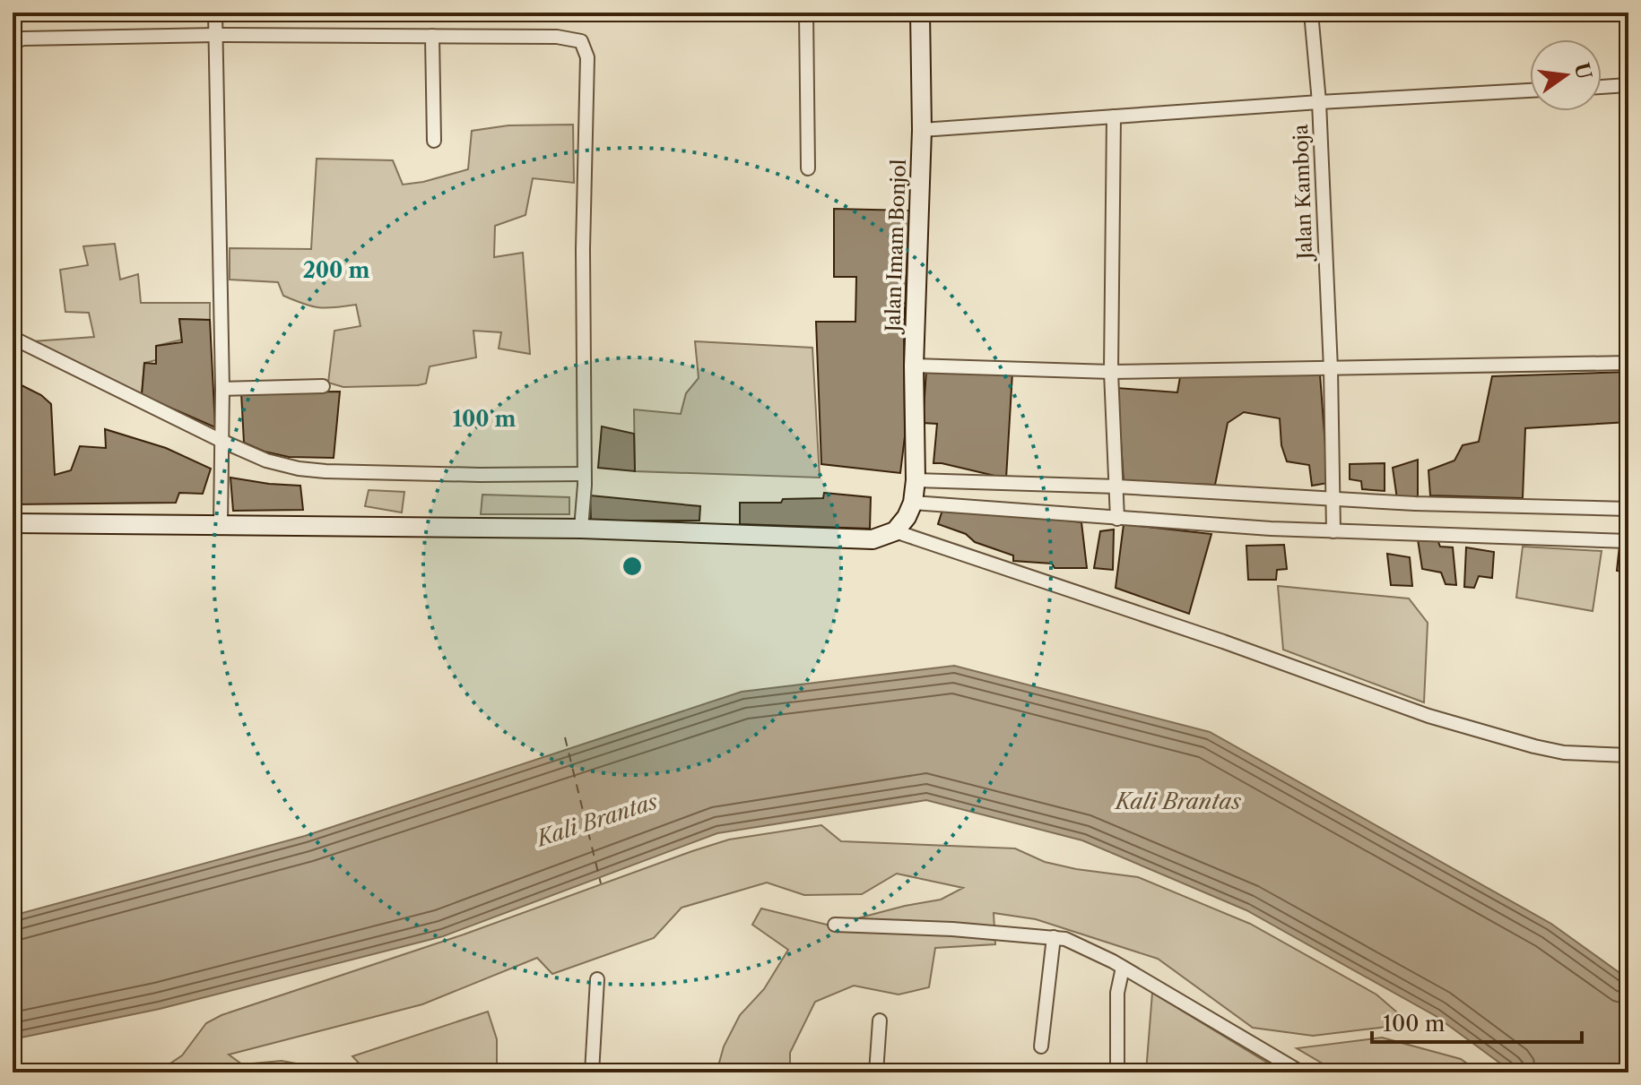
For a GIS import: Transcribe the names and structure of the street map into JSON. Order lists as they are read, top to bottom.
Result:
{
  "streets": {
    "main road": ["Jalan Imam Bonjol"],
    "street": ["Jalan Kamboja"]
  },
  "water": ["Kali Brantas"],
  "scale_bar": "100 m",
  "north": "right",
  "rings": ["200 m", "100 m"]
}
